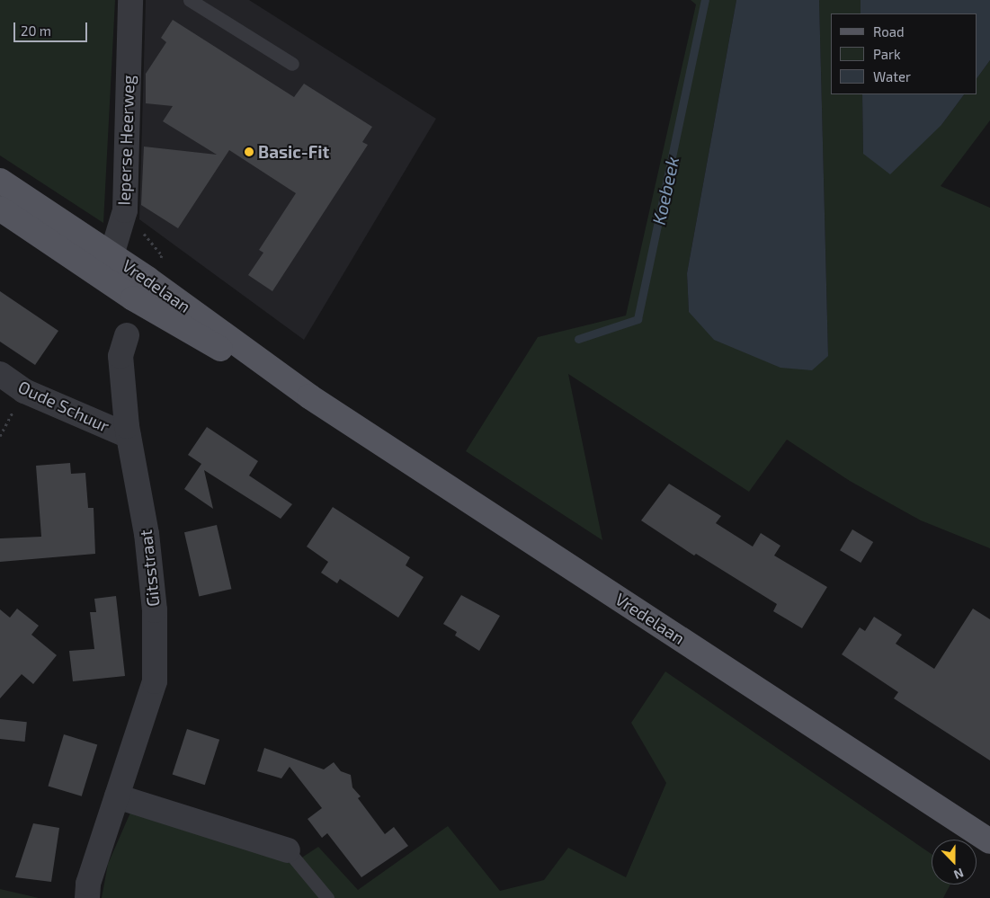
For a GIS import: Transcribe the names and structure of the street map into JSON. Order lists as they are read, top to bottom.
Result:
{
  "streets": {
    "main road": ["Vredelaan"],
    "street": ["Ieperse Heerweg", "Oude Schuur", "Gitsstraat"]
  },
  "crossings": [
    ["Ieperse Heerweg", "Vredelaan"],
    ["Oude Schuur", "Gitsstraat"]
  ],
  "water": ["Koebeek"],
  "places": ["Basic-Fit"],
  "legend": ["Road", "Park", "Water"],
  "scale_bar": "20 m",
  "north": "bottom"
}
